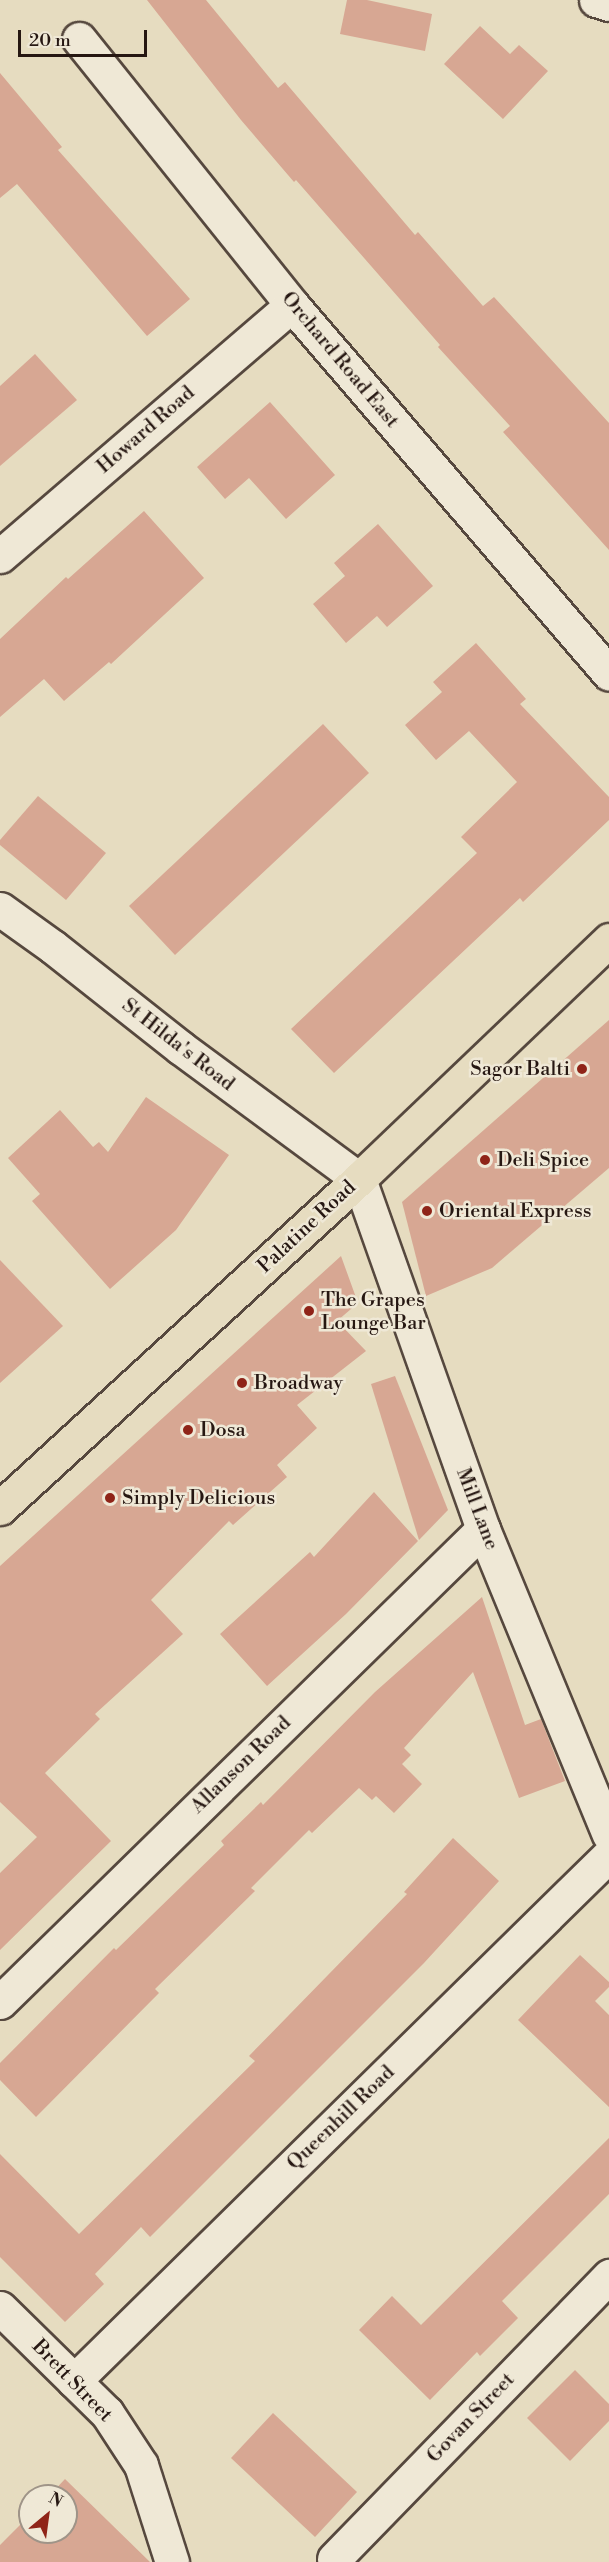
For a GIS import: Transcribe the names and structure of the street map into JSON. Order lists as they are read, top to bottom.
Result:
{
  "streets": {
    "main road": ["Palatine Road"],
    "street": [
      "Orchard Road East",
      "Howard Road",
      "St Hilda's Road",
      "Mill Lane",
      "Allanson Road",
      "Queenhill Road",
      "Brett Street",
      "Govan Street"
    ]
  },
  "crossings": [
    ["Orchard Road East", "Howard Road"],
    ["St Hilda's Road", "Palatine Road"],
    ["St Hilda's Road", "Mill Lane"],
    ["Palatine Road", "Mill Lane"],
    ["Mill Lane", "Allanson Road"],
    ["Queenhill Road", "Brett Street"]
  ],
  "places": [
    "Sagor Balti",
    "Deli Spice",
    "Oriental Express",
    "The Grapes Lounge Bar",
    "Broadway",
    "Dosa",
    "Simply Delicious"
  ],
  "scale_bar": "20 m",
  "north": "top right"
}
